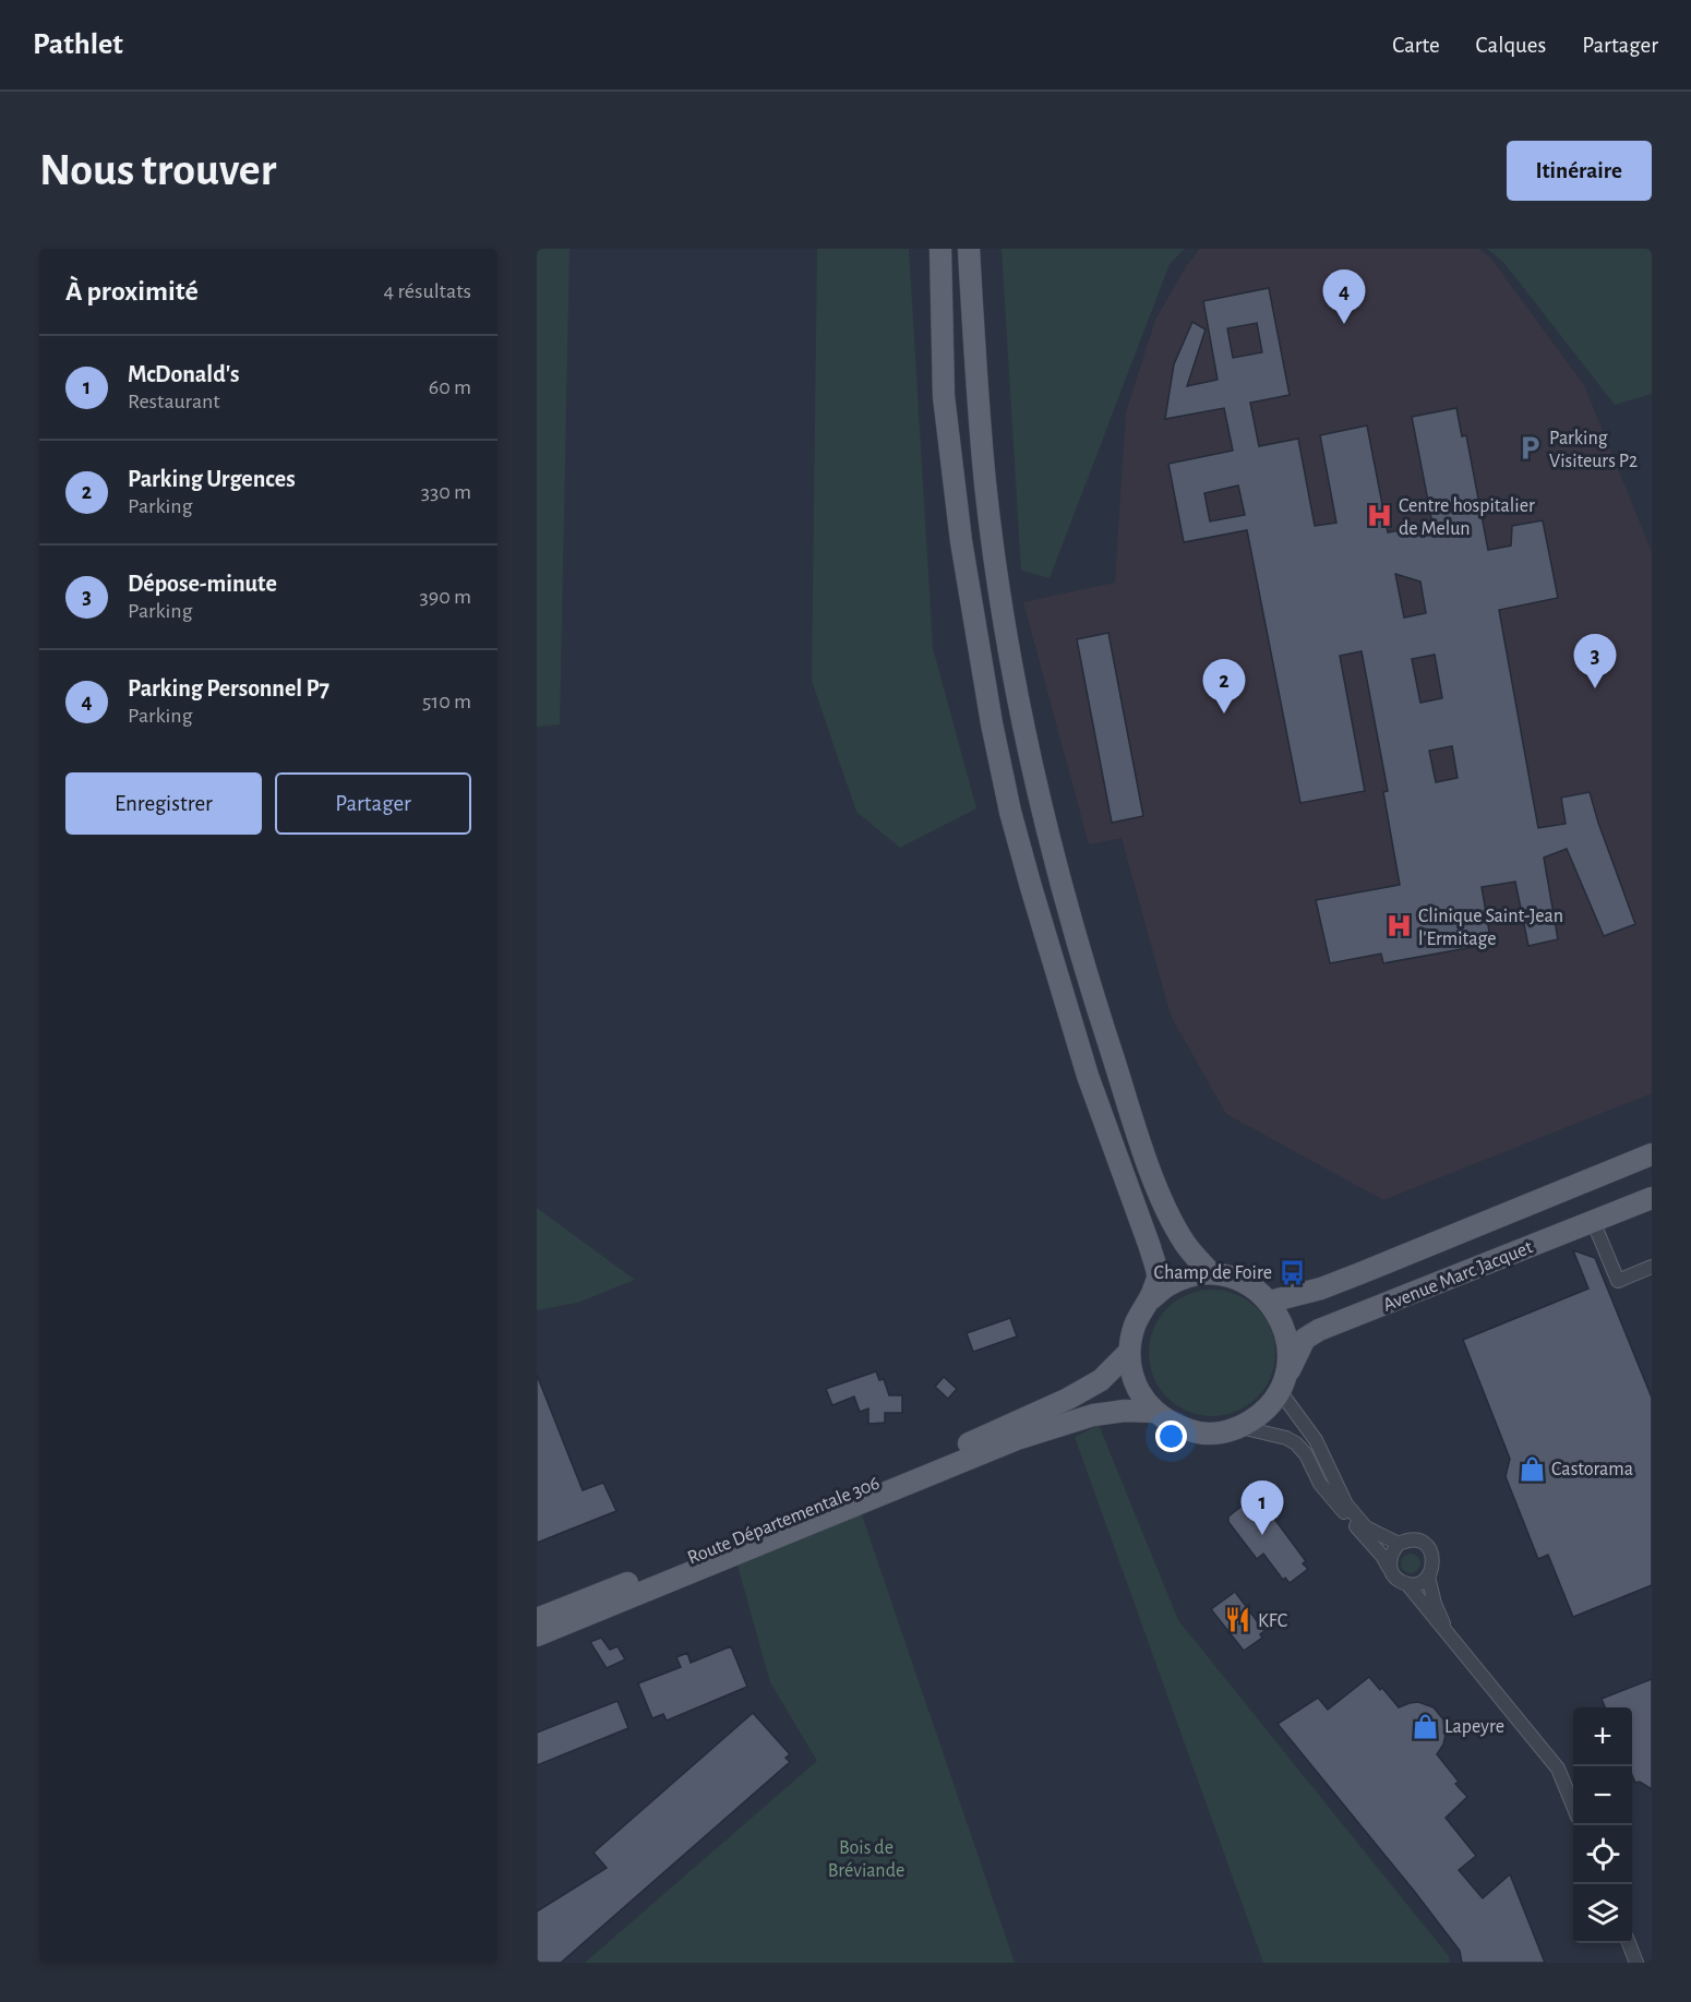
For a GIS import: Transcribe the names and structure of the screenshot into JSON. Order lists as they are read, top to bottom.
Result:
{
  "streets": {
    "main road": ["Avenue Marc Jacquet", "Route Départementale 306"]
  },
  "parks": ["Bois de Bréviande"],
  "places": {
    "parking": ["Parking Visiteurs P2"],
    "hospital": ["Centre hospitalier de Melun", "Clinique Saint-Jean l'Ermitage"],
    "bus stop": ["Champ de Foire"],
    "shop": ["Castorama", "Lapeyre"],
    "restaurant": ["KFC"]
  },
  "page": {
    "header": "Pathlet",
    "nav": ["Carte", "Calques", "Partager"],
    "buttons": [
      "Itinéraire",
      ["Enregistrer", "Partager"]
    ],
    "title": "Nous trouver",
    "heading": ["À proximité", "4 résultats"],
    "pins": [
      "4",
      "3",
      "2",
      "1"
    ],
    "list": [
      {
        "mark": "1",
        "name": "McDonald's",
        "note": "Restaurant",
        "value": "60 m"
      },
      {
        "mark": "2",
        "name": "Parking Urgences",
        "note": "Parking",
        "value": "330 m"
      },
      {
        "mark": "3",
        "name": "Dépose-minute",
        "note": "Parking",
        "value": "390 m"
      },
      {
        "mark": "4",
        "name": "Parking Personnel P7",
        "note": "Parking",
        "value": "510 m"
      }
    ],
    "map_buttons": ["+", "−"]
  }
}
